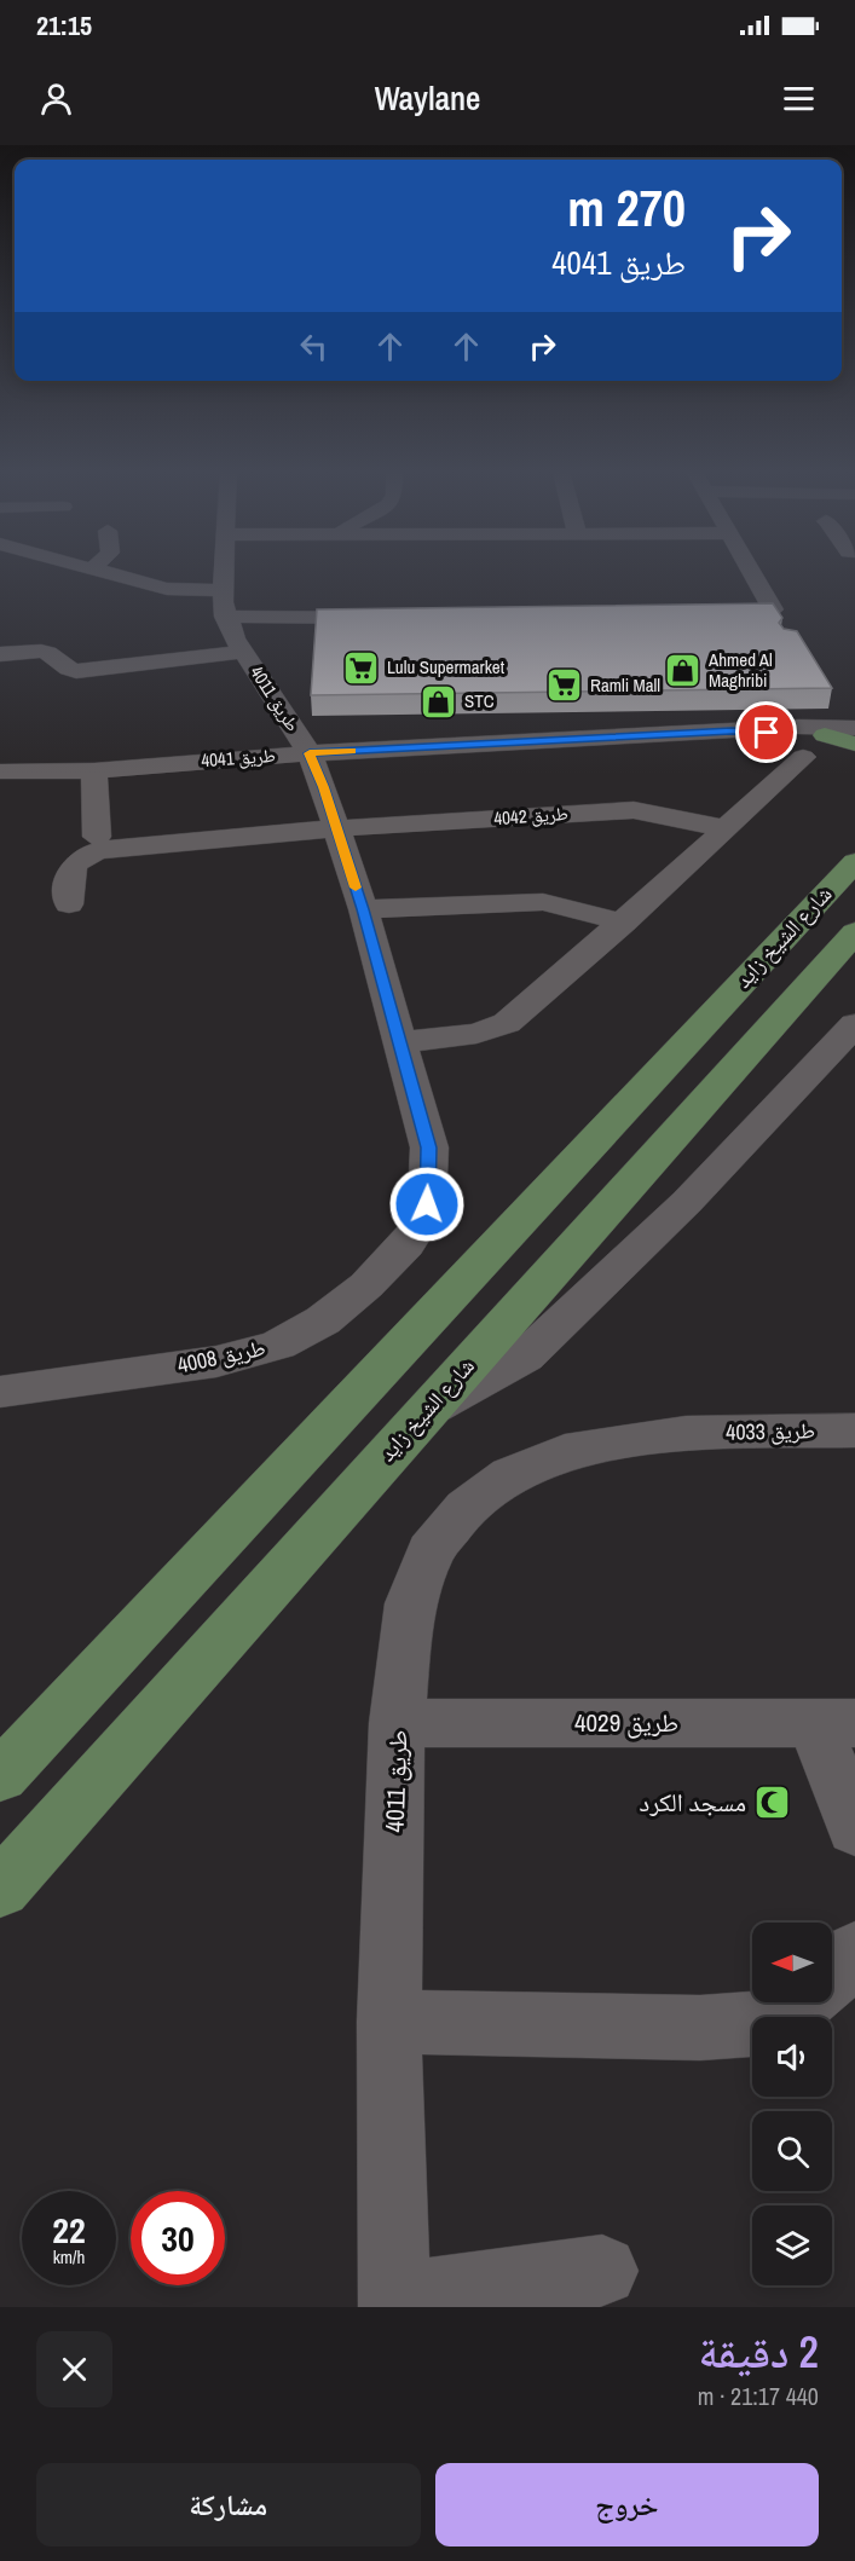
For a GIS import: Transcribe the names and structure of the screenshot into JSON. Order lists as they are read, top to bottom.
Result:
{
  "streets": {
    "main road": ["شارع الشيخ زايد"],
    "street": [
      "طريق 4011",
      "طريق 4041",
      "طريق 4042",
      "طريق 4008",
      "طريق 4033",
      "طريق 4029"
    ]
  },
  "crossings": [
    ["طريق 4011", "طريق 4041"],
    ["طريق 4011", "طريق 4042"],
    ["طريق 4011", "طريق 4008"],
    ["طريق 4011", "طريق 4033"],
    ["طريق 4011", "طريق 4029"]
  ],
  "places": {
    "supermarket": ["Lulu Supermarket", "Ramli Mall"],
    "shop": ["Ahmed Al Maghribi", "STC"],
    "mosque": ["مسجد الكرد"]
  },
  "north": "left",
  "page": {
    "status": "21:15",
    "header": "Waylane",
    "turn": ["270 m", "طريق 4041"],
    "speed": "22 km/h",
    "limit": "30",
    "heading": ["2 دقيقة", "440 m · 21:17"],
    "buttons": ["خروج", "مشاركة"]
  }
}
